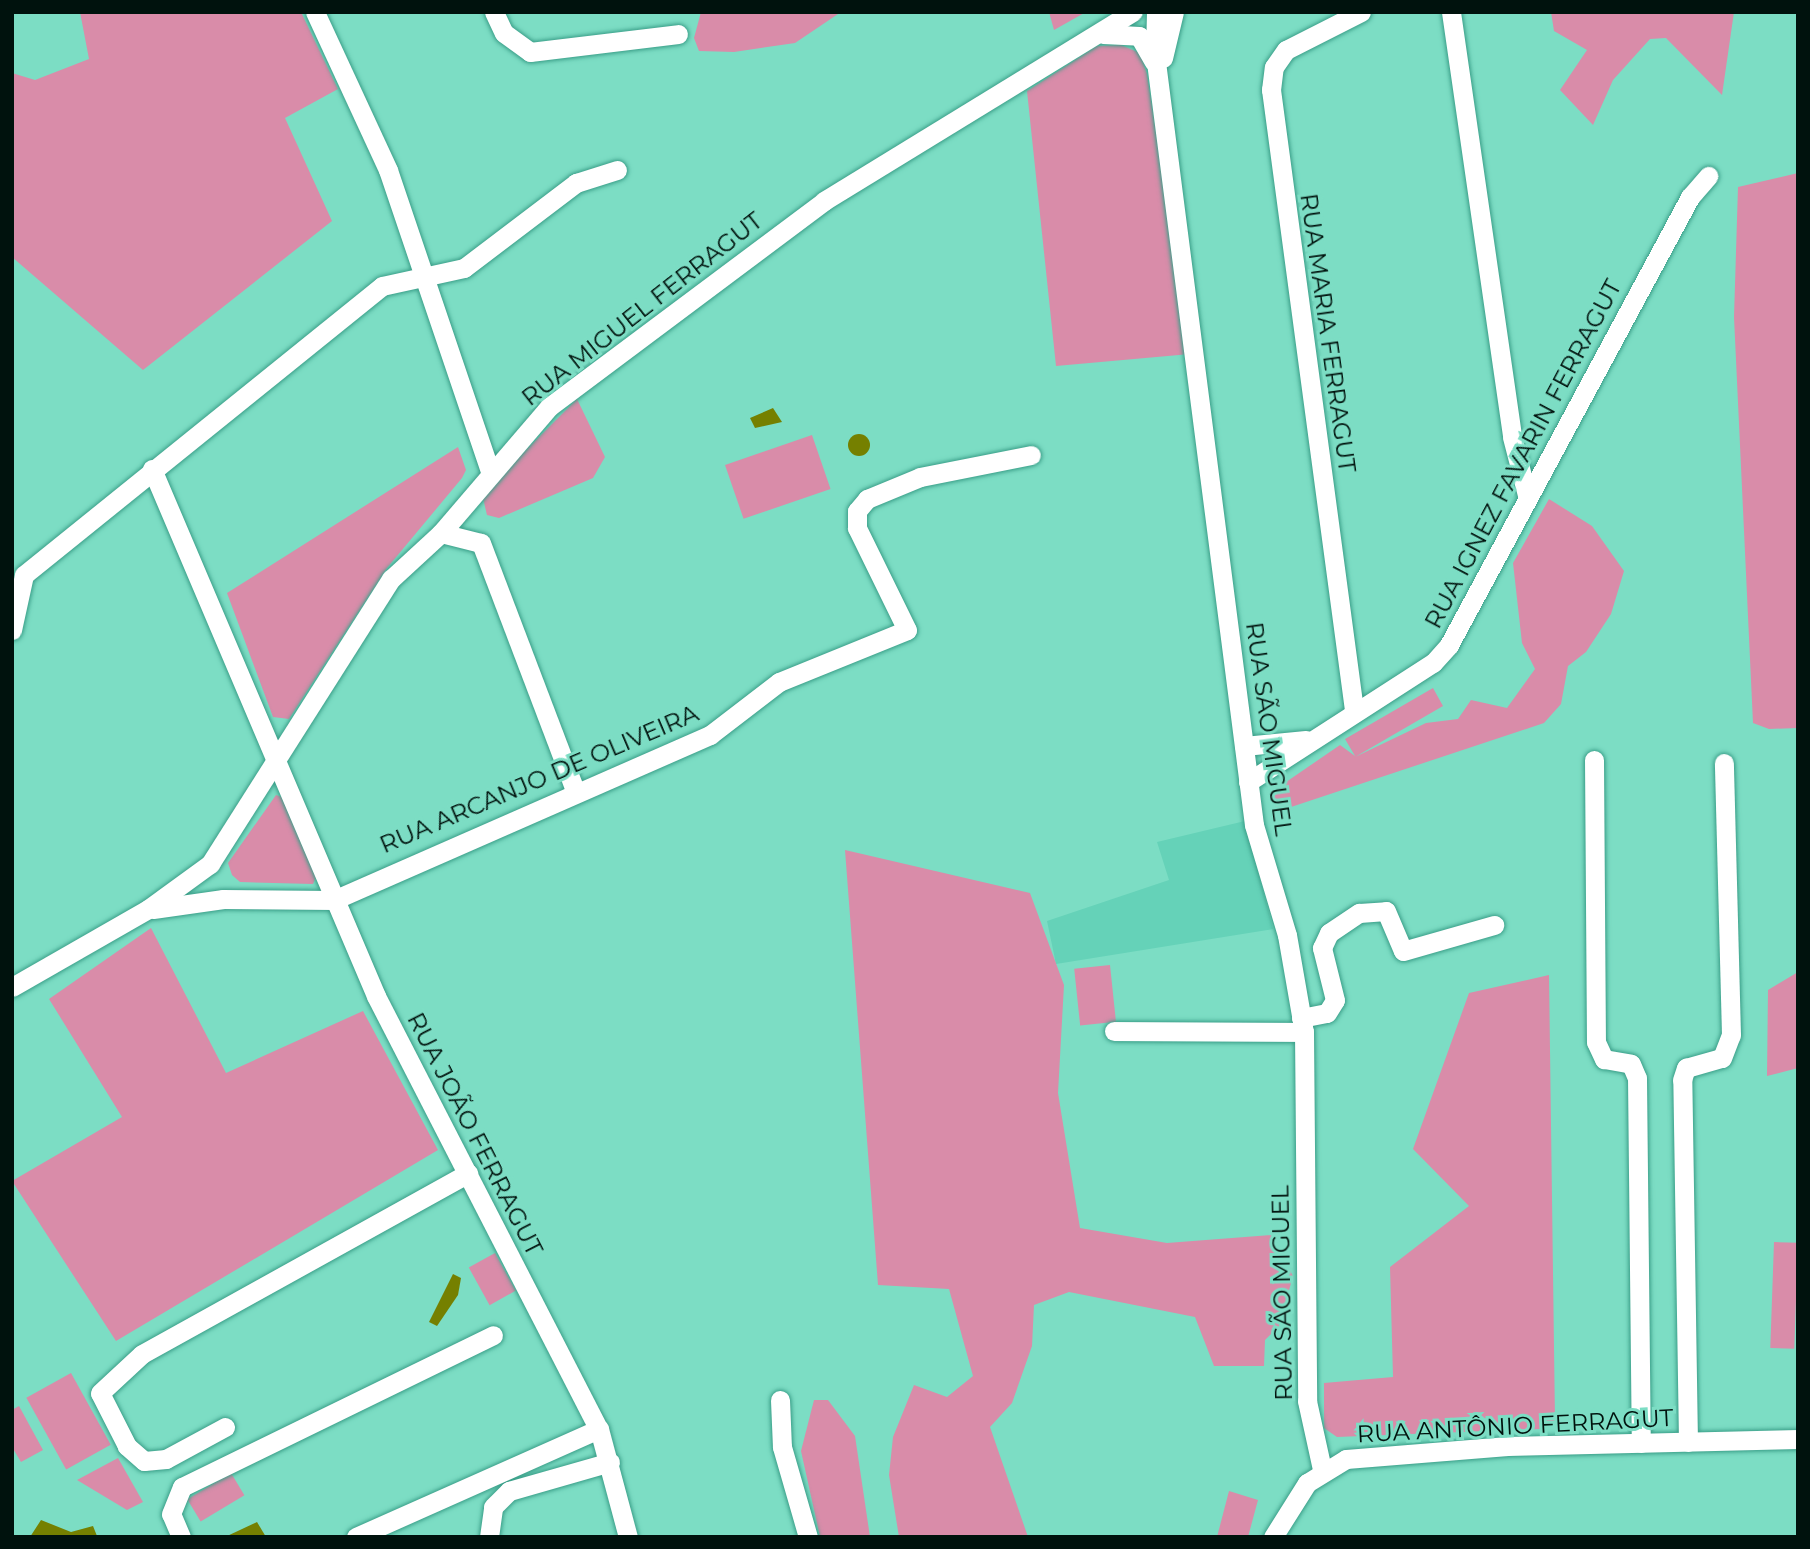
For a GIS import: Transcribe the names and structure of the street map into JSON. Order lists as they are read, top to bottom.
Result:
{
  "streets": {
    "street": [
      "RUA MIGUEL FERRAGUT",
      "RUA MARIA FERRAGUT",
      "RUA IGNEZ FAVARIN FERRAGUT",
      "RUA SÃO MIGUEL",
      "RUA ARCANJO DE OLIVEIRA",
      "RUA JOÃO FERRAGUT",
      "RUA ANTÔNIO FERRAGUT"
    ]
  },
  "crossings": [
    ["RUA MIGUEL FERRAGUT", "RUA SÃO MIGUEL"],
    ["RUA MIGUEL FERRAGUT", "RUA ARCANJO DE OLIVEIRA"],
    ["RUA MIGUEL FERRAGUT", "RUA JOÃO FERRAGUT"],
    ["RUA MARIA FERRAGUT", "RUA IGNEZ FAVARIN FERRAGUT"],
    ["RUA IGNEZ FAVARIN FERRAGUT", "RUA SÃO MIGUEL"],
    ["RUA SÃO MIGUEL", "RUA ANTÔNIO FERRAGUT"],
    ["RUA ARCANJO DE OLIVEIRA", "RUA JOÃO FERRAGUT"]
  ]
}
